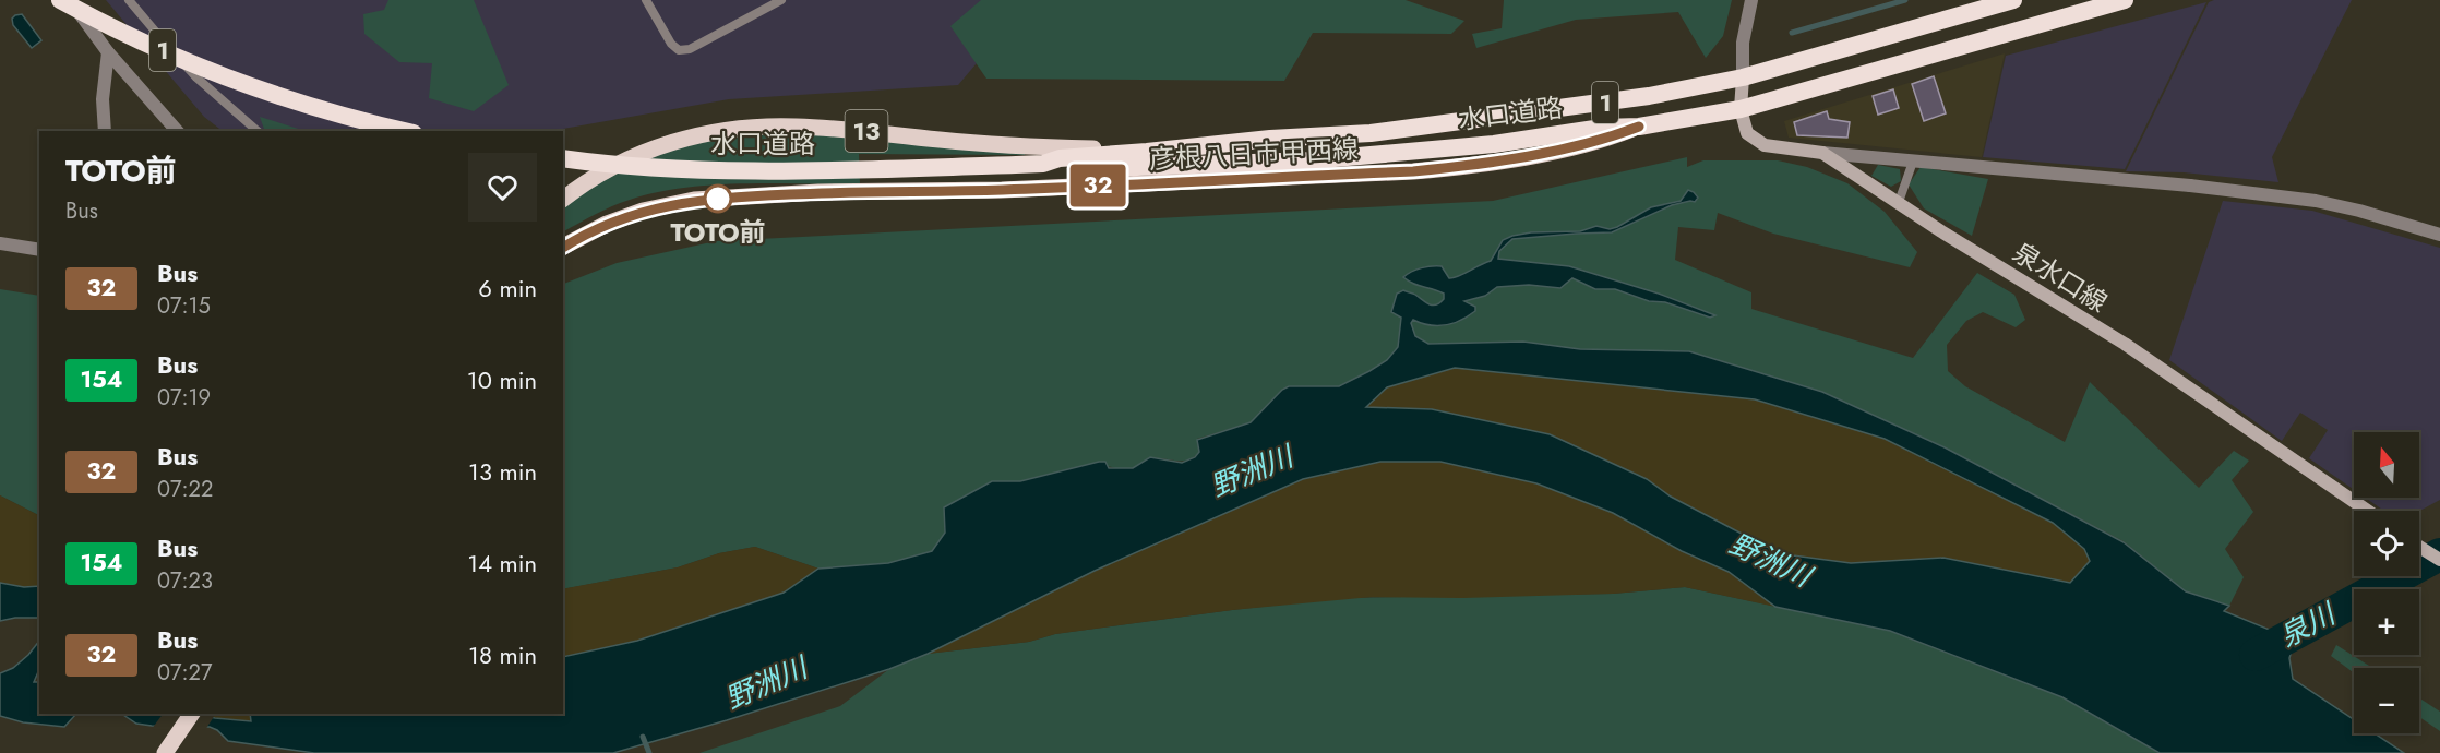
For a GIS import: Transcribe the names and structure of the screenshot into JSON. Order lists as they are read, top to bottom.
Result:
{
  "streets": {
    "highway": ["1", "水口道路"],
    "main road": ["13", "彦根八日市甲西線", "泉水口線"]
  },
  "crossings": [
    ["水口道路", "彦根八日市甲西線"],
    ["水口道路", "泉水口線"]
  ],
  "water": ["野洲川", "泉川"],
  "places": ["TOTO前"],
  "lines": ["bus line 32"],
  "north": "top",
  "page": {
    "on_map": "32",
    "heading": ["TOTO前", "Bus"],
    "list": [
      {
        "mark": "32",
        "name": "Bus",
        "note": "07:15",
        "value": "6 min"
      },
      {
        "mark": "154",
        "name": "Bus",
        "note": "07:19",
        "value": "10 min"
      },
      {
        "mark": "32",
        "name": "Bus",
        "note": "07:22",
        "value": "13 min"
      },
      {
        "mark": "154",
        "name": "Bus",
        "note": "07:23",
        "value": "14 min"
      },
      {
        "mark": "32",
        "name": "Bus",
        "note": "07:27",
        "value": "18 min"
      }
    ],
    "map_buttons": ["+", "−"]
  }
}
